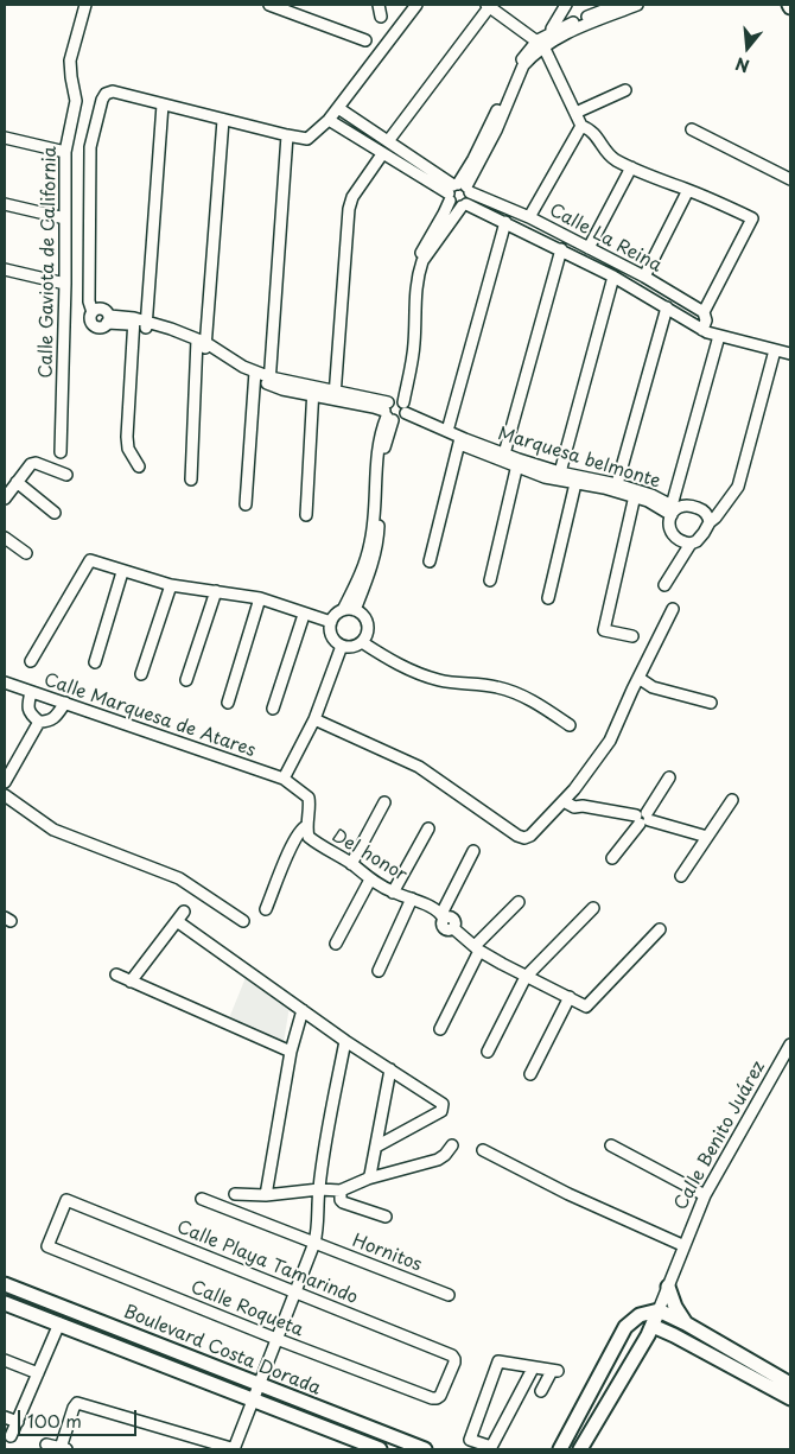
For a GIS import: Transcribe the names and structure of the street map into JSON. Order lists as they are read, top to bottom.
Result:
{
  "streets": {
    "main road": ["Calle Benito Juárez", "Boulevard Costa Dorada"],
    "street": [
      "Calle La Reina",
      "Calle Gaviota de California",
      "Marquesa belmonte",
      "Calle Marquesa de Atares",
      "Del honor",
      "Hornitos",
      "Calle Playa Tamarindo",
      "Calle Roqueta"
    ]
  },
  "crossings": [
    ["Calle Playa Tamarindo", "Calle Roqueta"]
  ],
  "scale_bar": "100 m",
  "north": "bottom"
}
